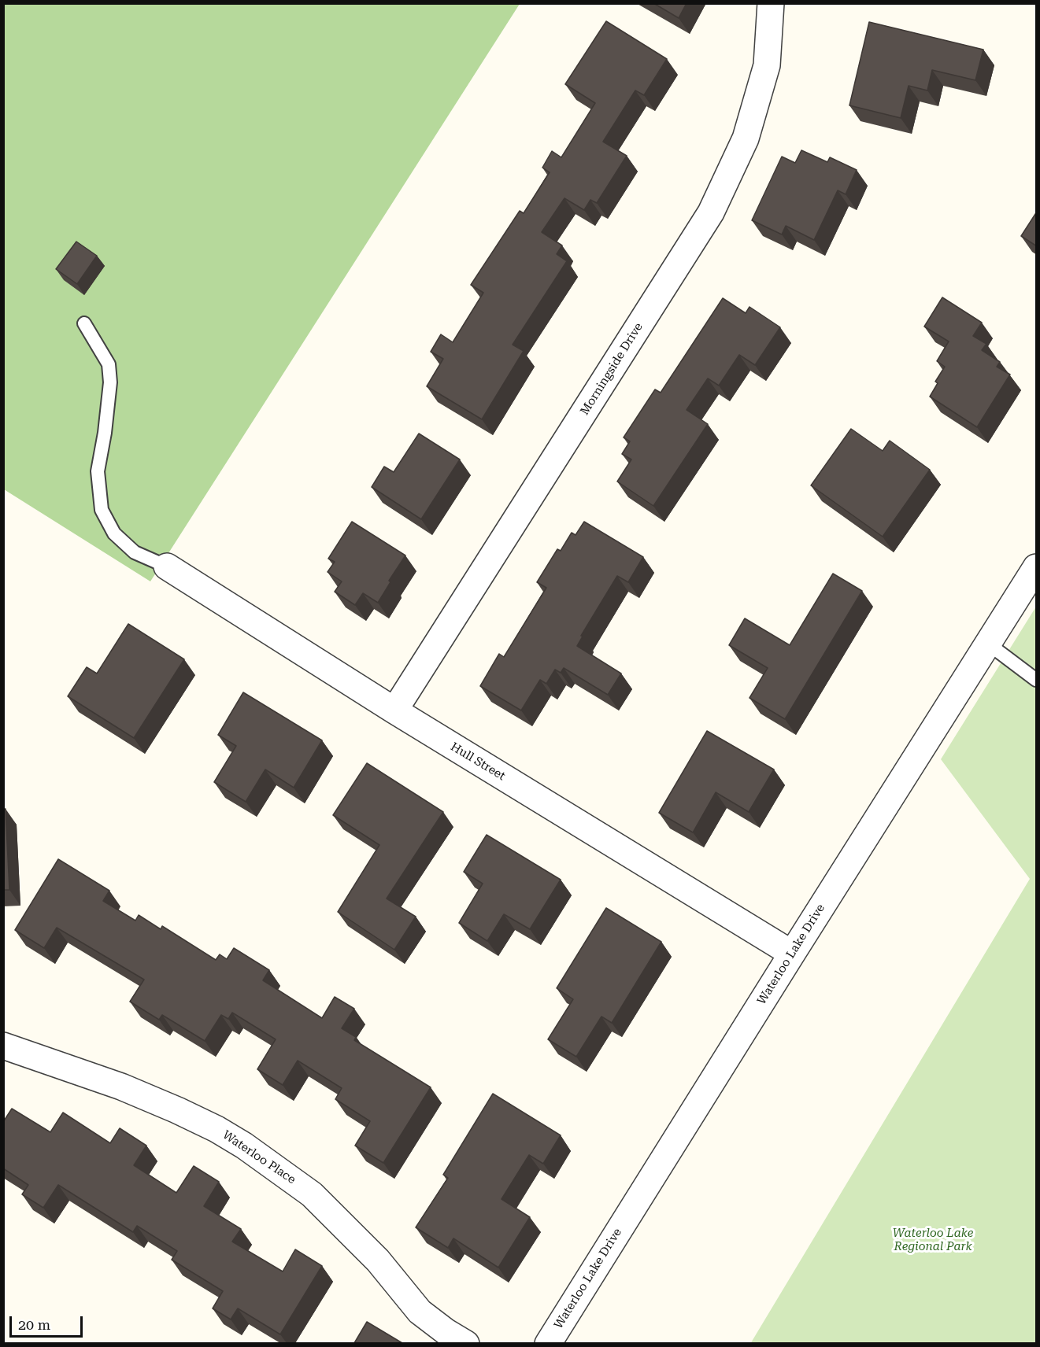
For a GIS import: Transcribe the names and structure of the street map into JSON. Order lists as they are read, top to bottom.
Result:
{
  "streets": {
    "street": [
      "Morningside Drive",
      "Hull Street",
      "Waterloo Lake Drive",
      "Waterloo Place"
    ]
  },
  "crossings": [
    ["Morningside Drive", "Hull Street"],
    ["Hull Street", "Waterloo Lake Drive"]
  ],
  "parks": ["Waterloo Lake Regional Park"],
  "scale_bar": "20 m"
}
